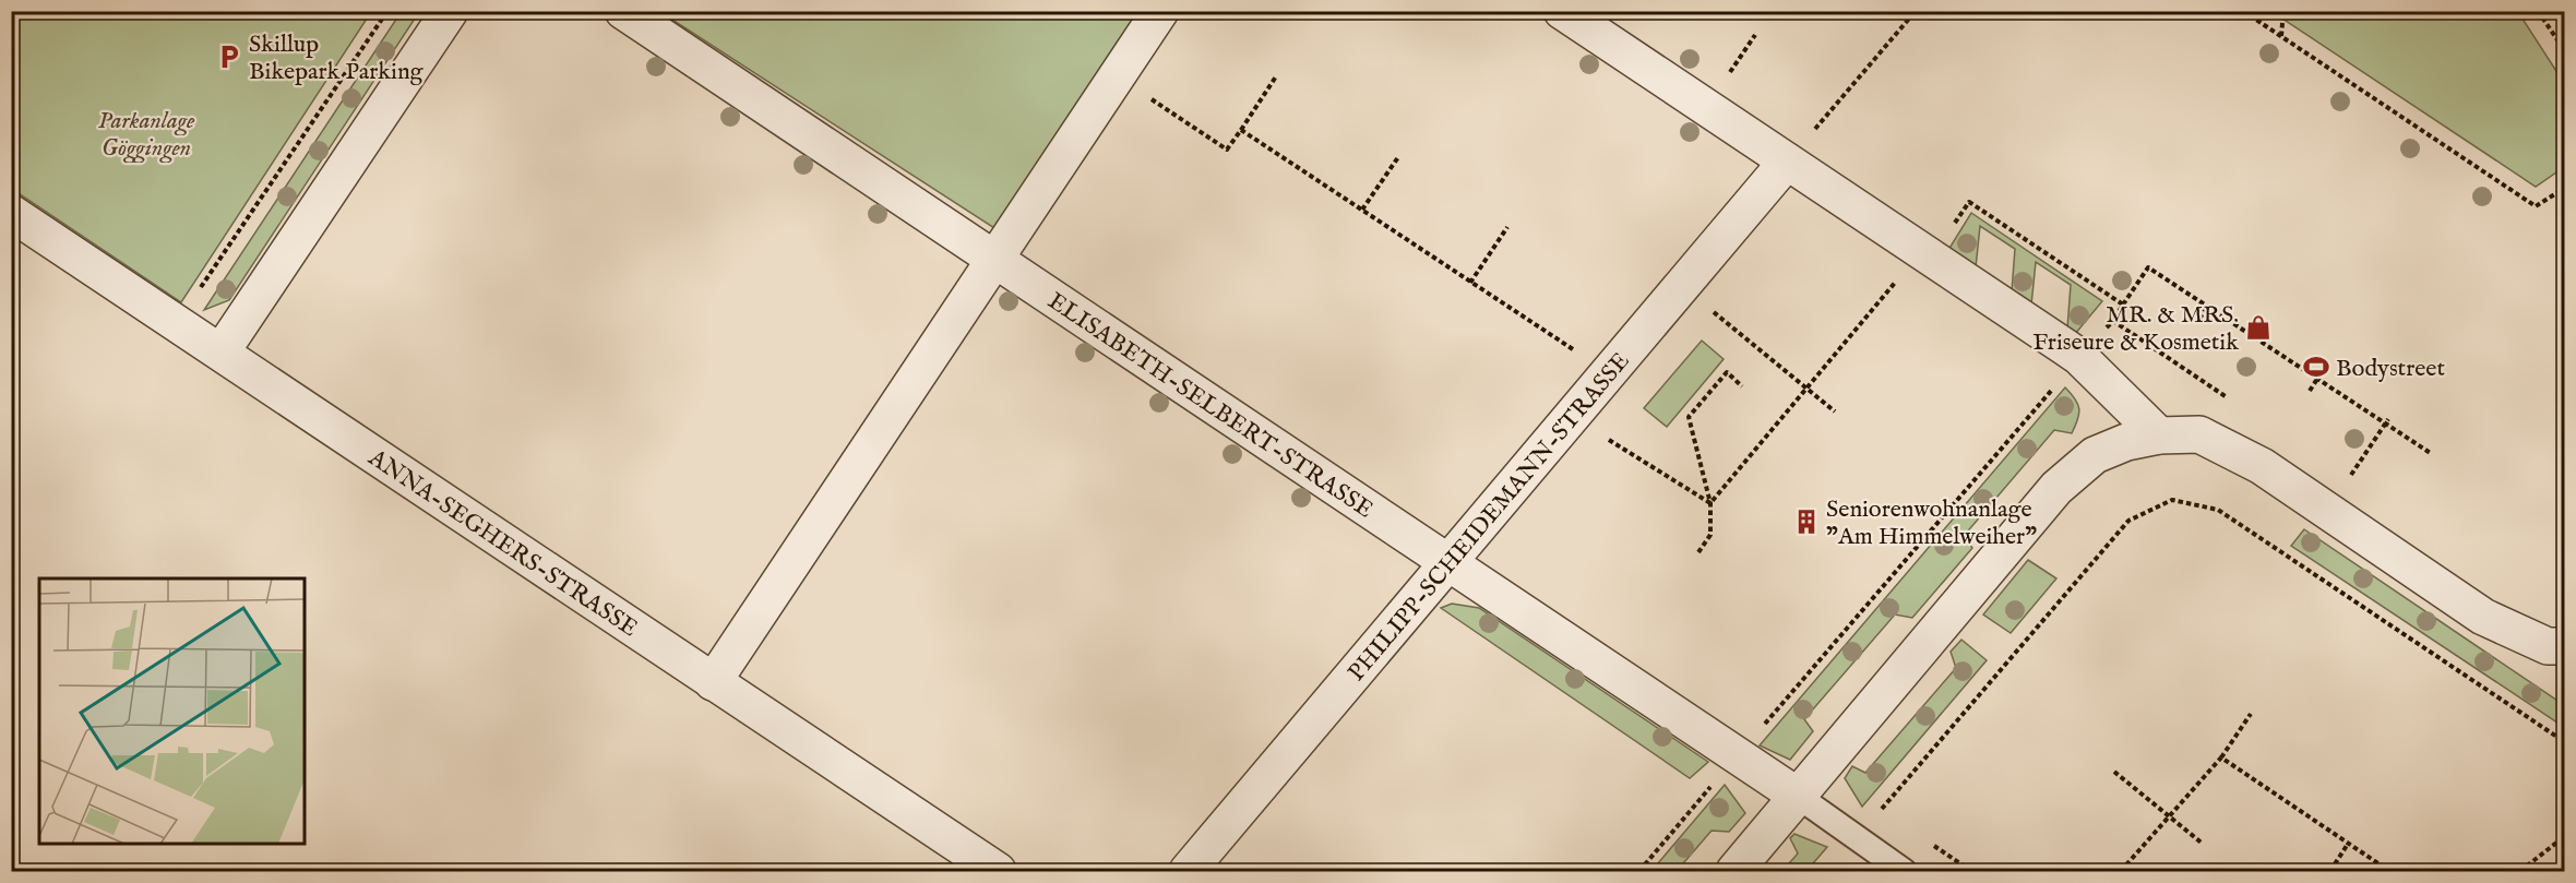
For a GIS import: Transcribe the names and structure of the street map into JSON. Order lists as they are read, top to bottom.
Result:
{
  "streets": {
    "street": ["ELISABETH-SELBERT-STRASSE", "PHILIPP-SCHEIDEMANN-STRASSE", "ANNA-SEGHERS-STRASSE"]
  },
  "crossings": [
    ["ELISABETH-SELBERT-STRASSE", "PHILIPP-SCHEIDEMANN-STRASSE"]
  ],
  "parks": ["Parkanlage Göggingen"],
  "places": {
    "parking": ["Skillup Bikepark Parking"],
    "shop": ["MR. & MRS. Friseure & Kosmetik"],
    "sports": ["Bodystreet"],
    "building": ["Seniorenwohnanlage \"Am Himmelweiher\""]
  }
}
